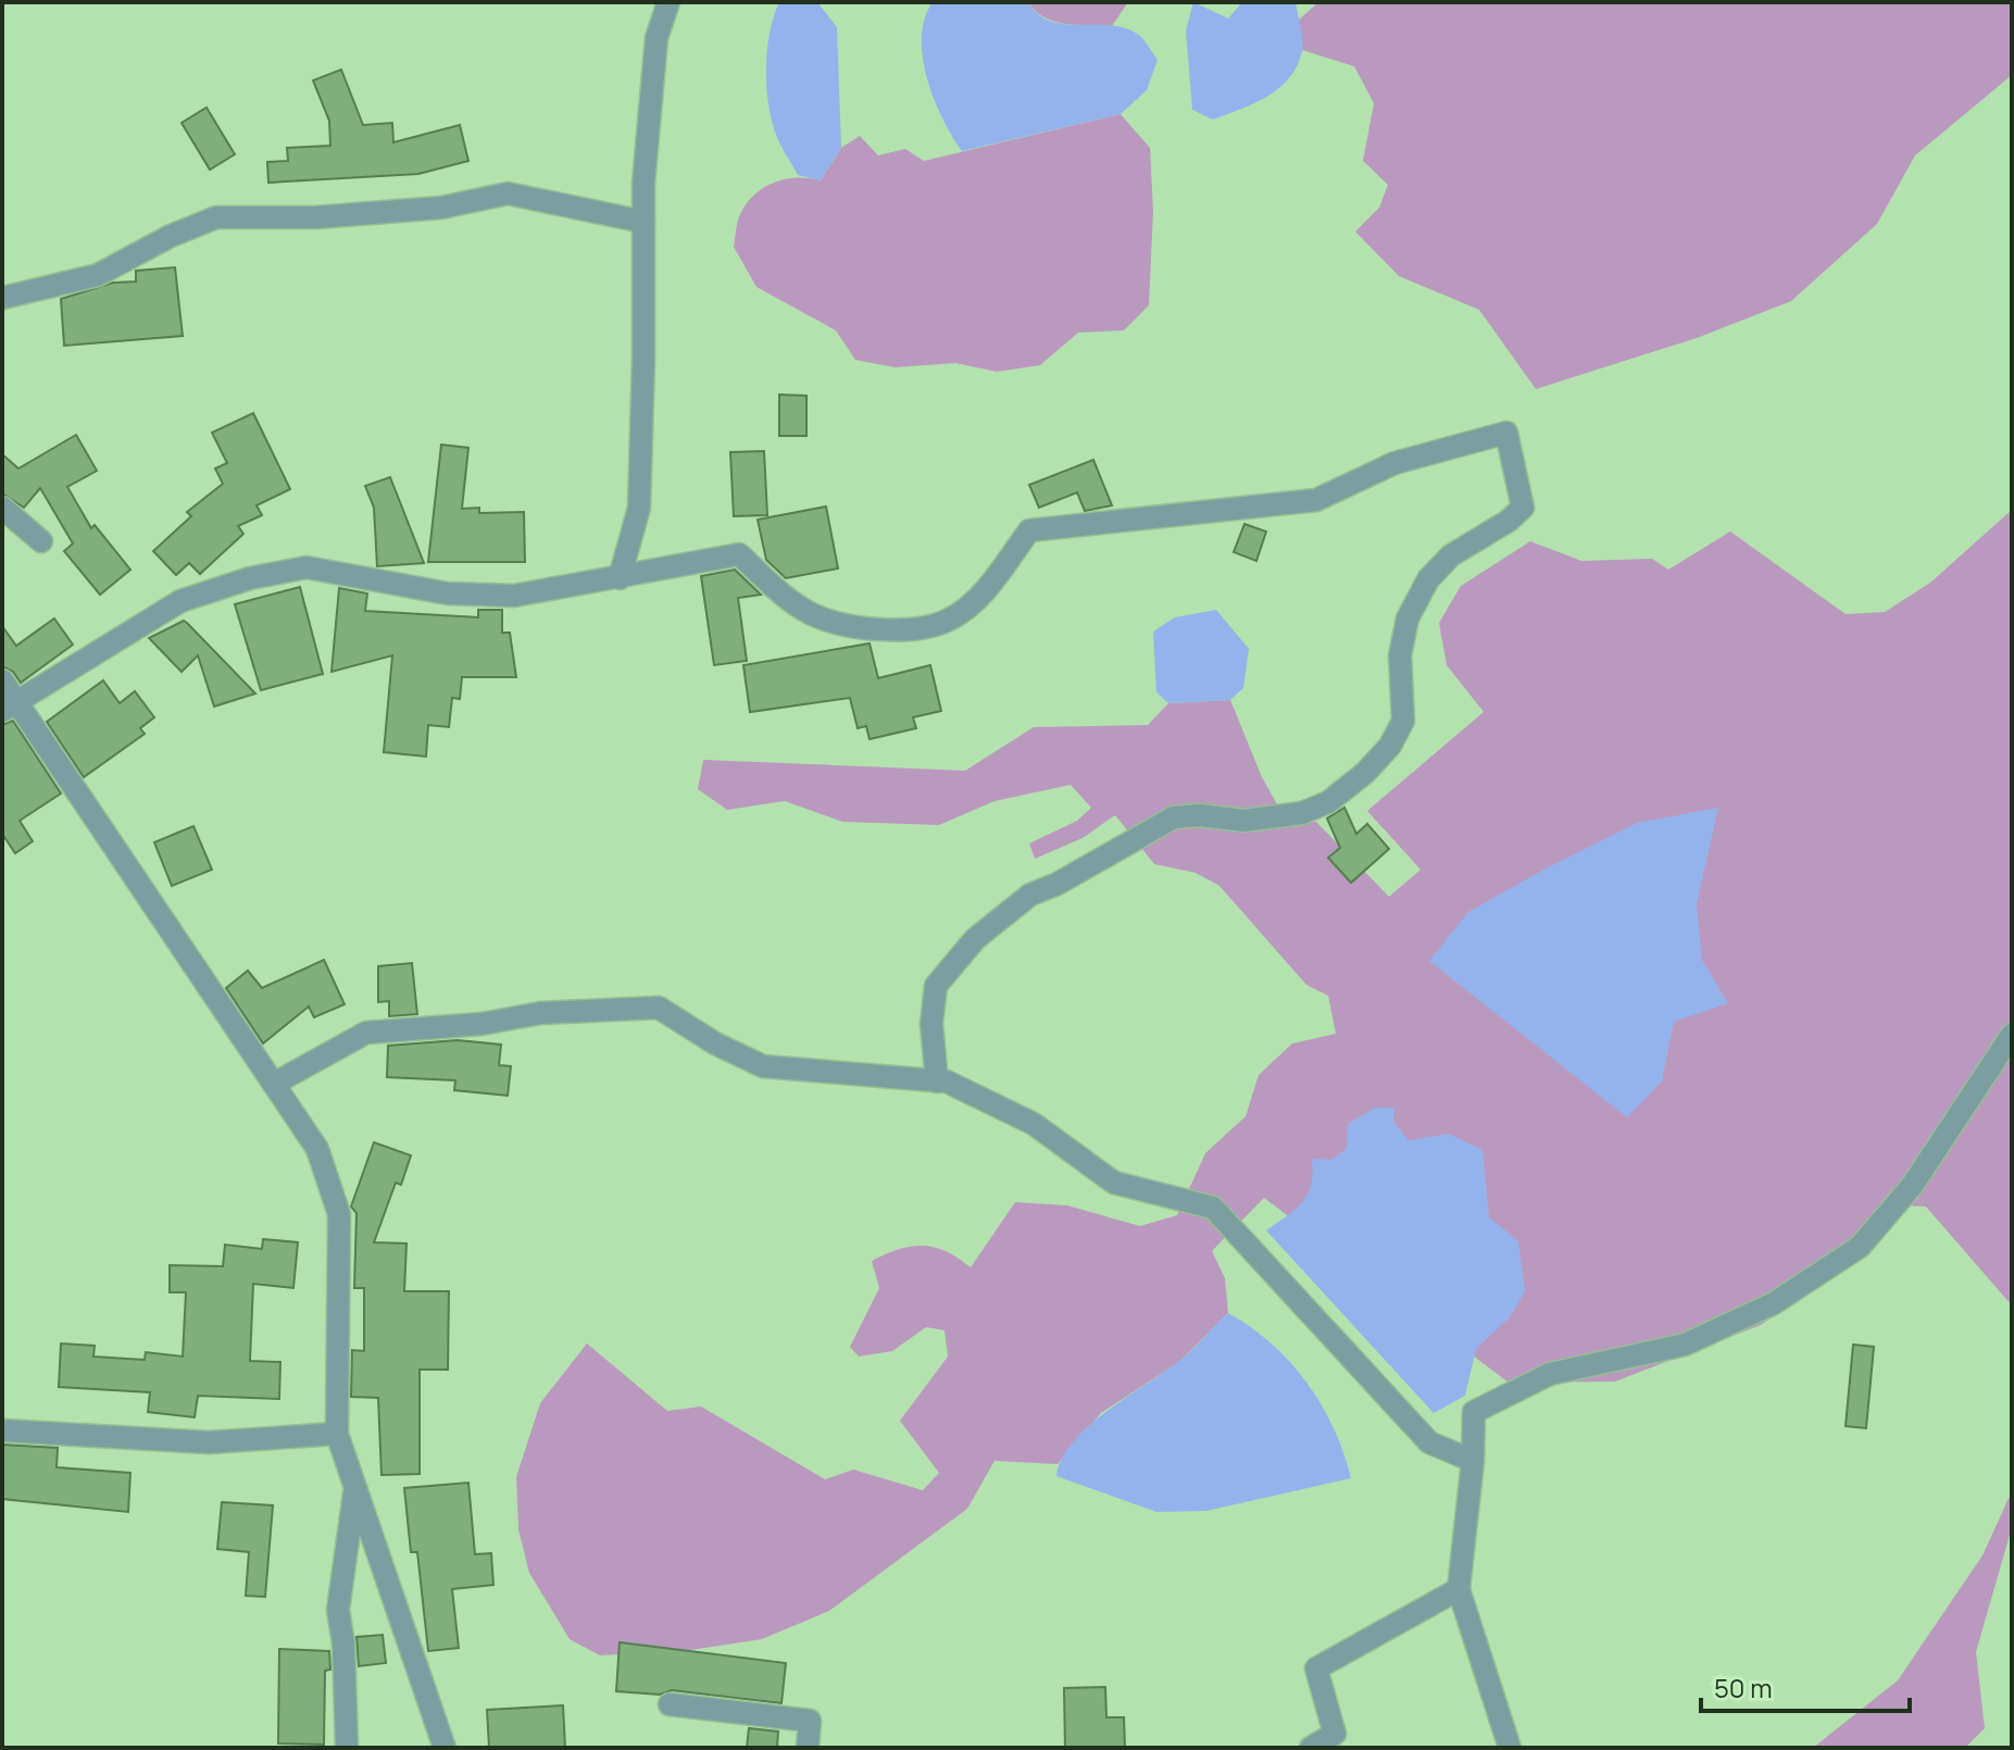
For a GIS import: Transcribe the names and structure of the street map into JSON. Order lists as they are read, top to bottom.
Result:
{
  "scale_bar": "50 m"
}
